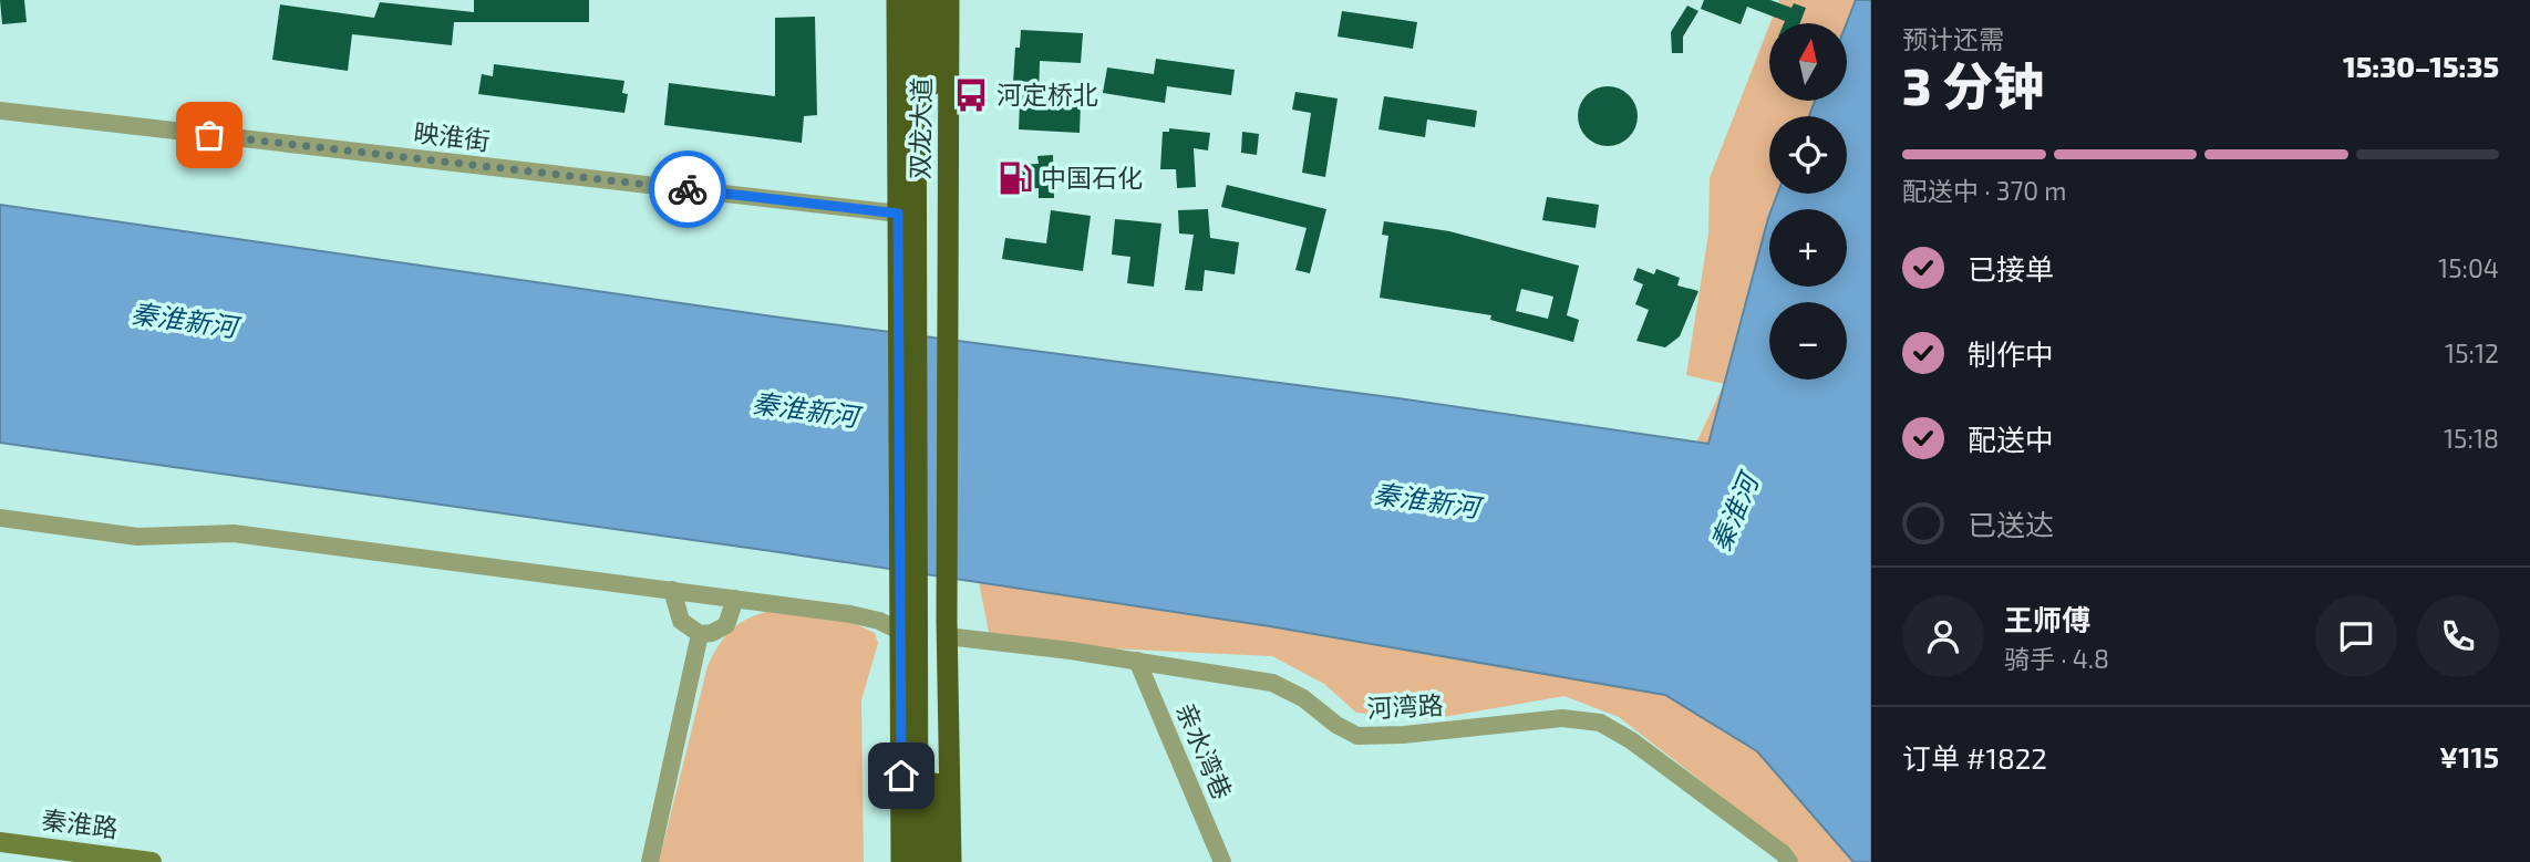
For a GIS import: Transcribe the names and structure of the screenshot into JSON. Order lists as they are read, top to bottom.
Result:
{
  "streets": {
    "highway": ["双龙大道"],
    "main road": ["秦淮路"],
    "street": ["映淮街", "河湾路", "亲水湾巷"]
  },
  "crossings": [
    ["双龙大道", "映淮街"],
    ["双龙大道", "河湾路"],
    ["河湾路", "亲水湾巷"]
  ],
  "water": ["秦淮新河", "秦淮河"],
  "places": {
    "bus stop": ["河定桥北"],
    "fuel station": ["中国石化"]
  },
  "north": "top",
  "page": {
    "heading": ["3 分钟", "预计还需", "15:30–15:35"],
    "panel": [
      "王师傅",
      "骑手 · 4.8",
      "订单 #1822",
      "¥115"
    ],
    "map_buttons": ["+", "−"],
    "bar": "配送中 · 370 m",
    "list": [
      ["已接单", "15:04"],
      ["制作中", "15:12"],
      ["配送中", "15:18"],
      "已送达"
    ]
  }
}
